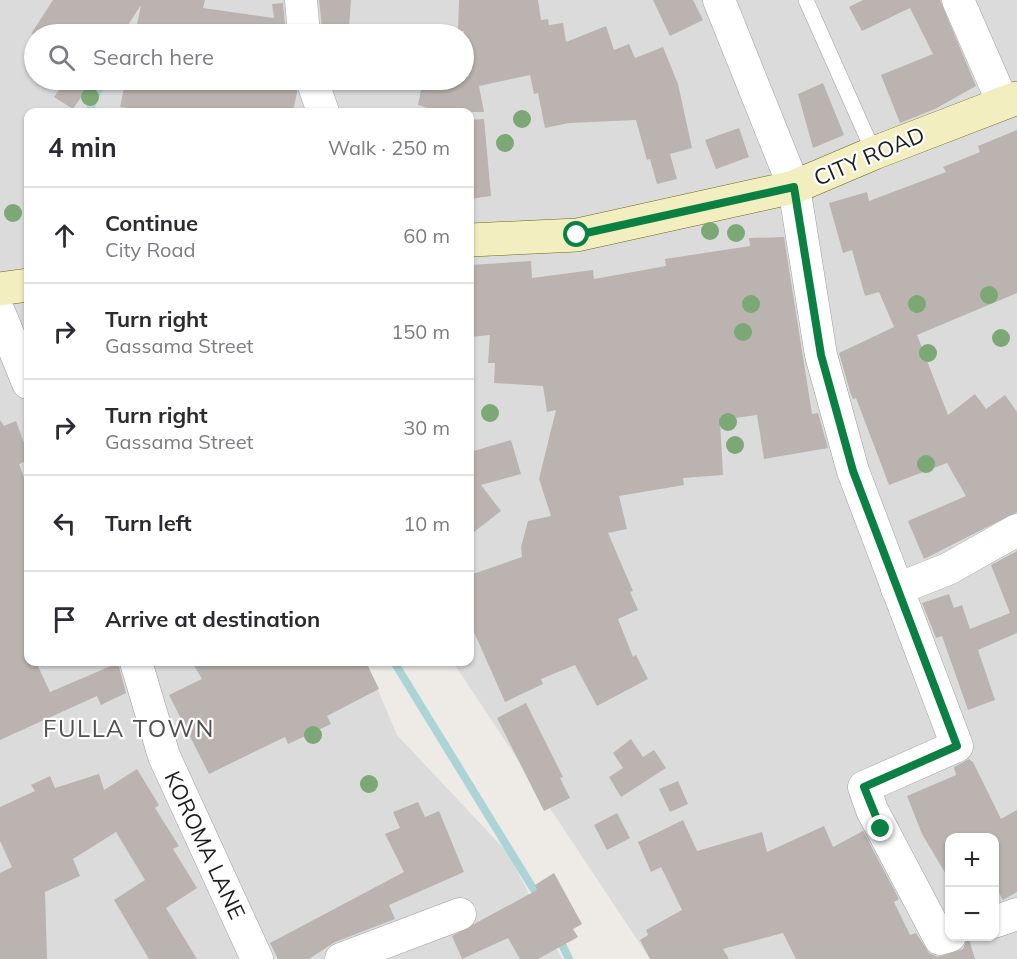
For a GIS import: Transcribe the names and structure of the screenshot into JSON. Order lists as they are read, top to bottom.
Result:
{
  "streets": {
    "main road": ["CITY ROAD"],
    "street": ["KOROMA LANE"]
  },
  "districts": ["FULLA TOWN"],
  "page": {
    "search": "Search here",
    "heading": ["4 min", "Walk · 250 m"],
    "list": [
      ["Continue", "City Road", "60 m"],
      ["Turn right", "Gassama Street", "150 m"],
      ["Turn right", "Gassama Street", "30 m"],
      ["Turn left", "10 m"],
      "Arrive at destination"
    ],
    "map_buttons": ["+", "−"]
  }
}
